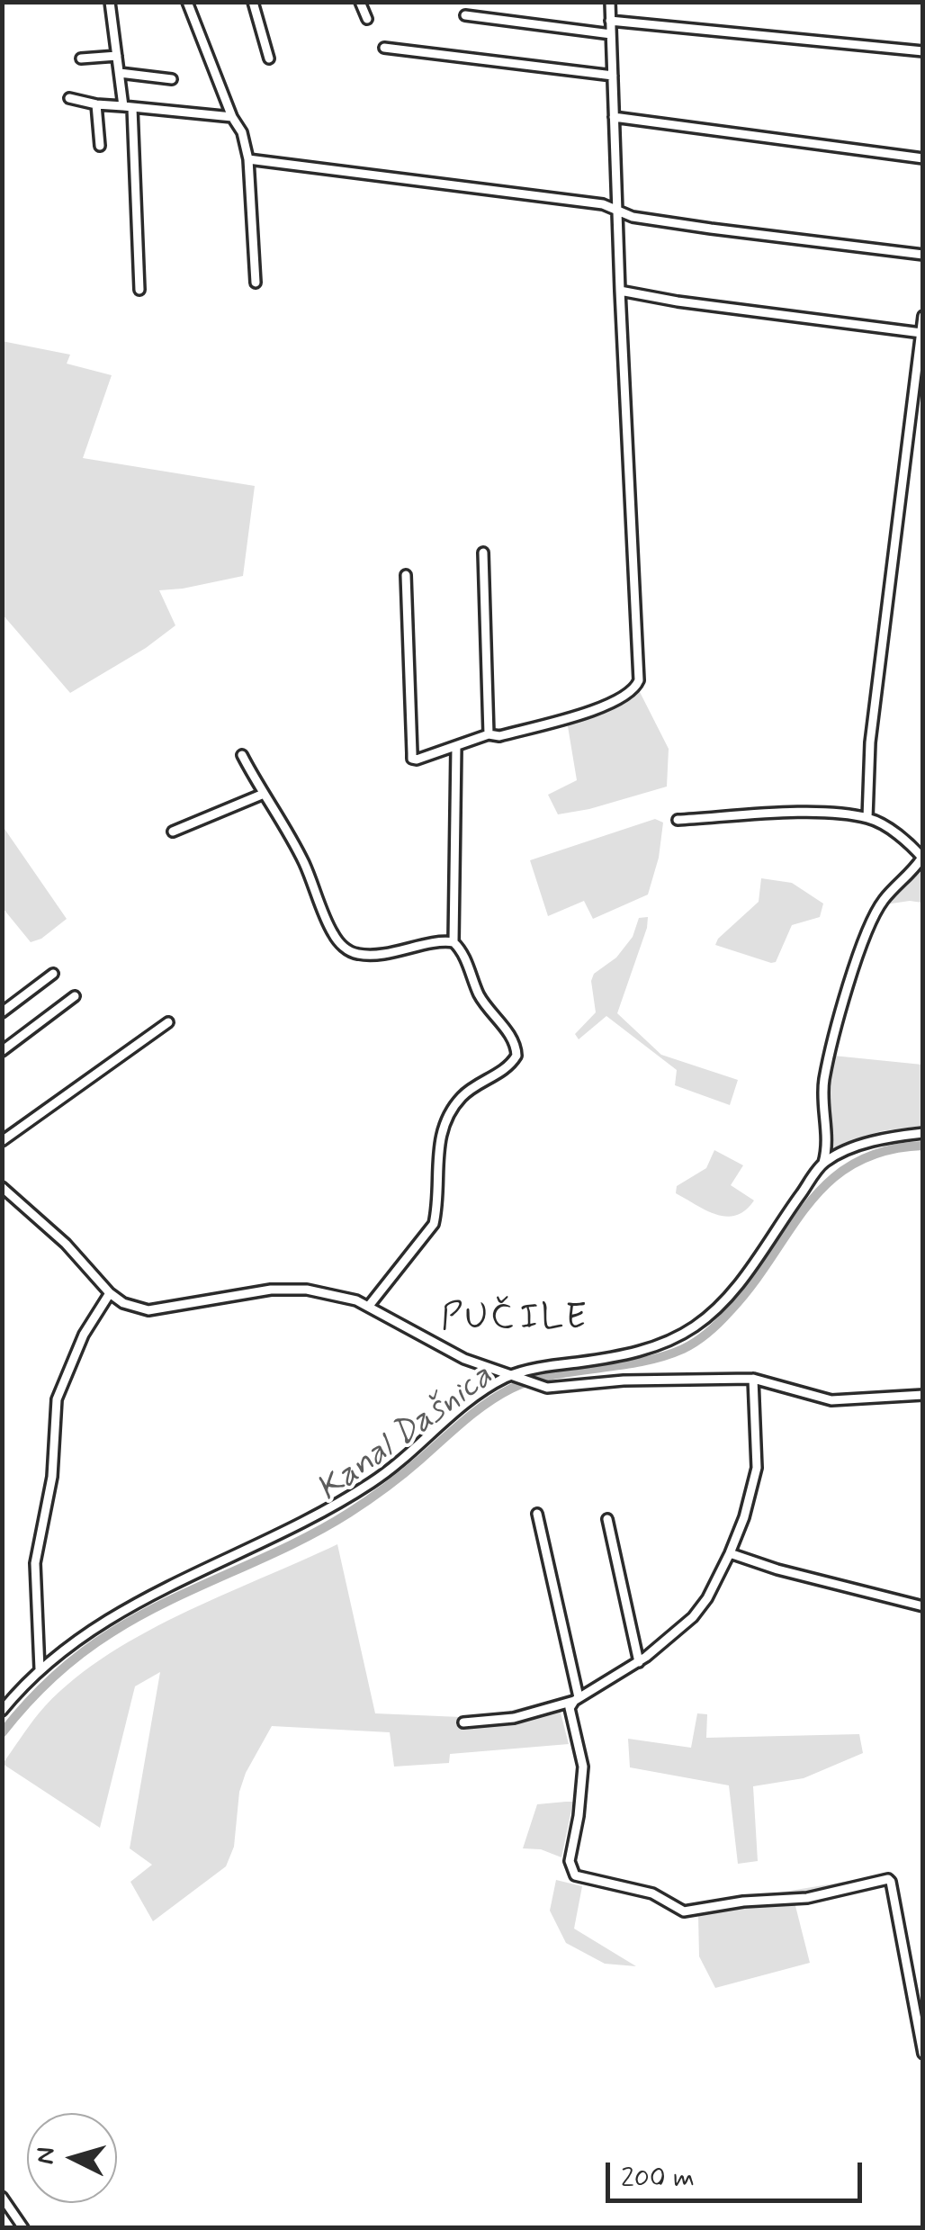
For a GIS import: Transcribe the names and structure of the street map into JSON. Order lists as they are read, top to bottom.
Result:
{
  "districts": ["PUČILE"],
  "water": ["Kanal Dašnica"],
  "scale_bar": "200 m",
  "north": "left"
}
